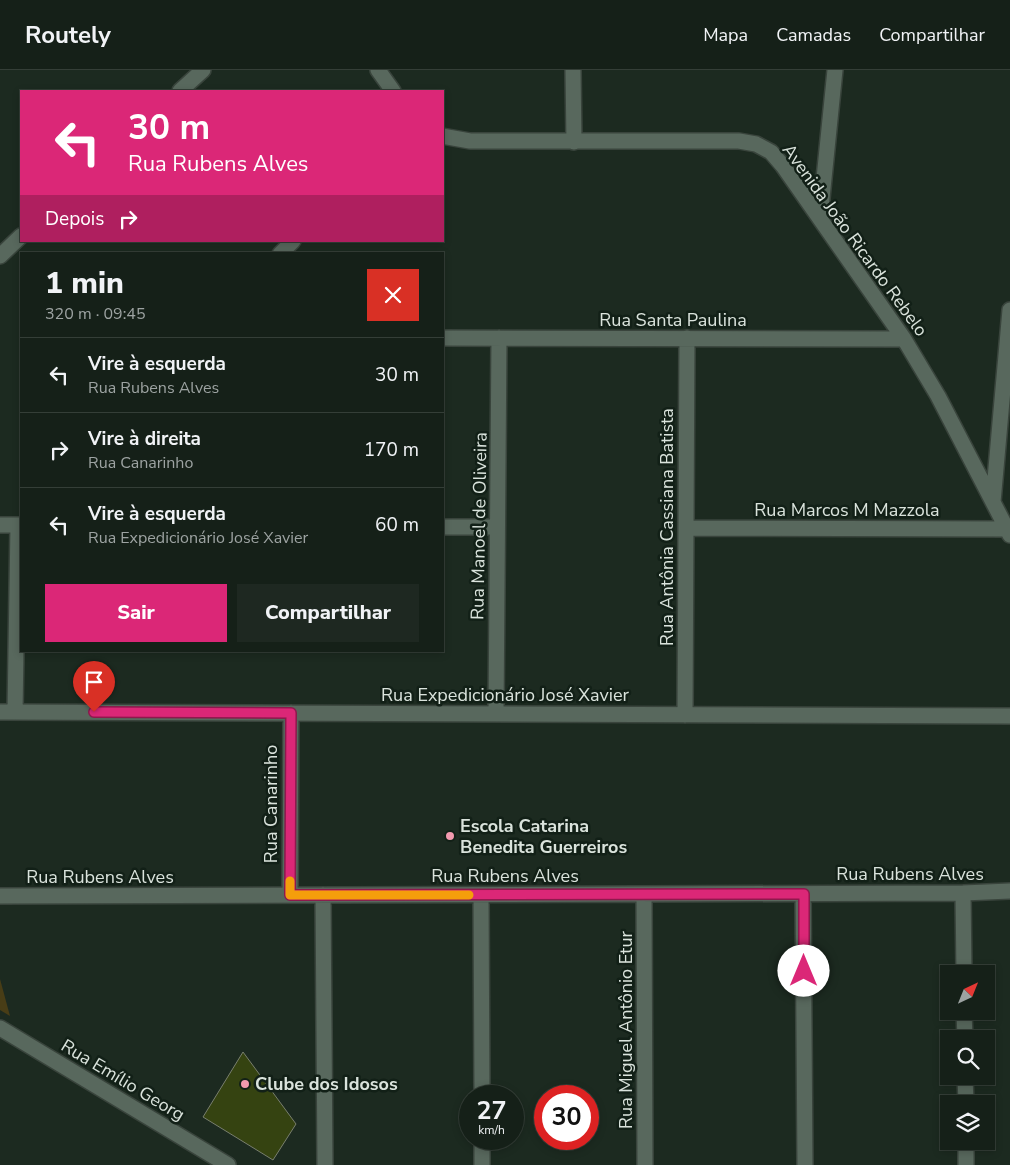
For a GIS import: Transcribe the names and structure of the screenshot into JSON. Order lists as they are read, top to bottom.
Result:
{
  "streets": {
    "street": [
      "Avenida João Ricardo Rebelo",
      "Rua Santa Paulina",
      "Rua Marcos M Mazzola",
      "Rua Manoel de Oliveira",
      "Rua Antônia Cassiana Batista",
      "Rua Expedicionário José Xavier",
      "Rua Canarinho",
      "Rua Rubens Alves",
      "Rua Miguel Antônio Etur",
      "Rua Emílio Georg"
    ]
  },
  "crossings": [
    ["Avenida João Ricardo Rebelo", "Rua Santa Paulina"],
    ["Avenida João Ricardo Rebelo", "Rua Marcos M Mazzola"],
    ["Rua Santa Paulina", "Rua Manoel de Oliveira"],
    ["Rua Santa Paulina", "Rua Antônia Cassiana Batista"],
    ["Rua Marcos M Mazzola", "Rua Antônia Cassiana Batista"],
    ["Rua Manoel de Oliveira", "Rua Expedicionário José Xavier"],
    ["Rua Antônia Cassiana Batista", "Rua Expedicionário José Xavier"],
    ["Rua Expedicionário José Xavier", "Rua Canarinho"],
    ["Rua Canarinho", "Rua Rubens Alves"],
    ["Rua Rubens Alves", "Rua Miguel Antônio Etur"]
  ],
  "places": ["Escola Catarina Benedita Guerreiros", "Clube dos Idosos"],
  "north": "top right",
  "page": {
    "header": "Routely",
    "nav": ["Mapa", "Camadas", "Compartilhar"],
    "turn": ["30 m", "Rua Rubens Alves"],
    "then": "Depois",
    "heading": ["1 min", "320 m · 09:45"],
    "list": [
      {
        "name": "Vire à esquerda",
        "note": "Rua Rubens Alves",
        "value": "30 m"
      },
      {
        "name": "Vire à direita",
        "note": "Rua Canarinho",
        "value": "170 m"
      },
      {
        "name": "Vire à esquerda",
        "note": "Rua Expedicionário José Xavier",
        "value": "60 m"
      }
    ],
    "buttons": ["Sair", "Compartilhar"],
    "speed": "27 km/h",
    "limit": "30"
  }
}
